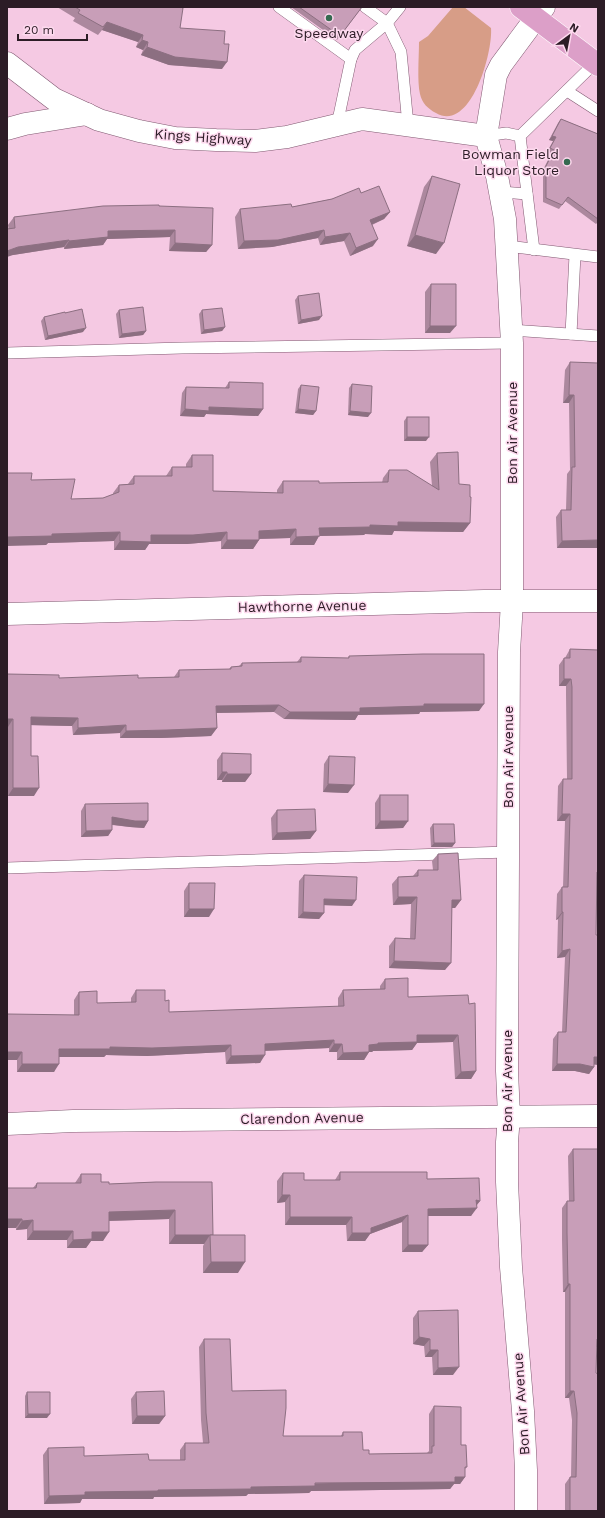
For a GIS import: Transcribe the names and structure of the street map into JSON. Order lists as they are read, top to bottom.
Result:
{
  "streets": {
    "street": [
      "Kings Highway",
      "Bon Air Avenue",
      "Hawthorne Avenue",
      "Clarendon Avenue"
    ]
  },
  "crossings": [
    ["Kings Highway", "Bon Air Avenue"],
    ["Bon Air Avenue", "Hawthorne Avenue"],
    ["Bon Air Avenue", "Clarendon Avenue"]
  ],
  "places": ["Speedway", "Bowman Field Liquor Store"],
  "scale_bar": "20 m",
  "north": "top right"
}
